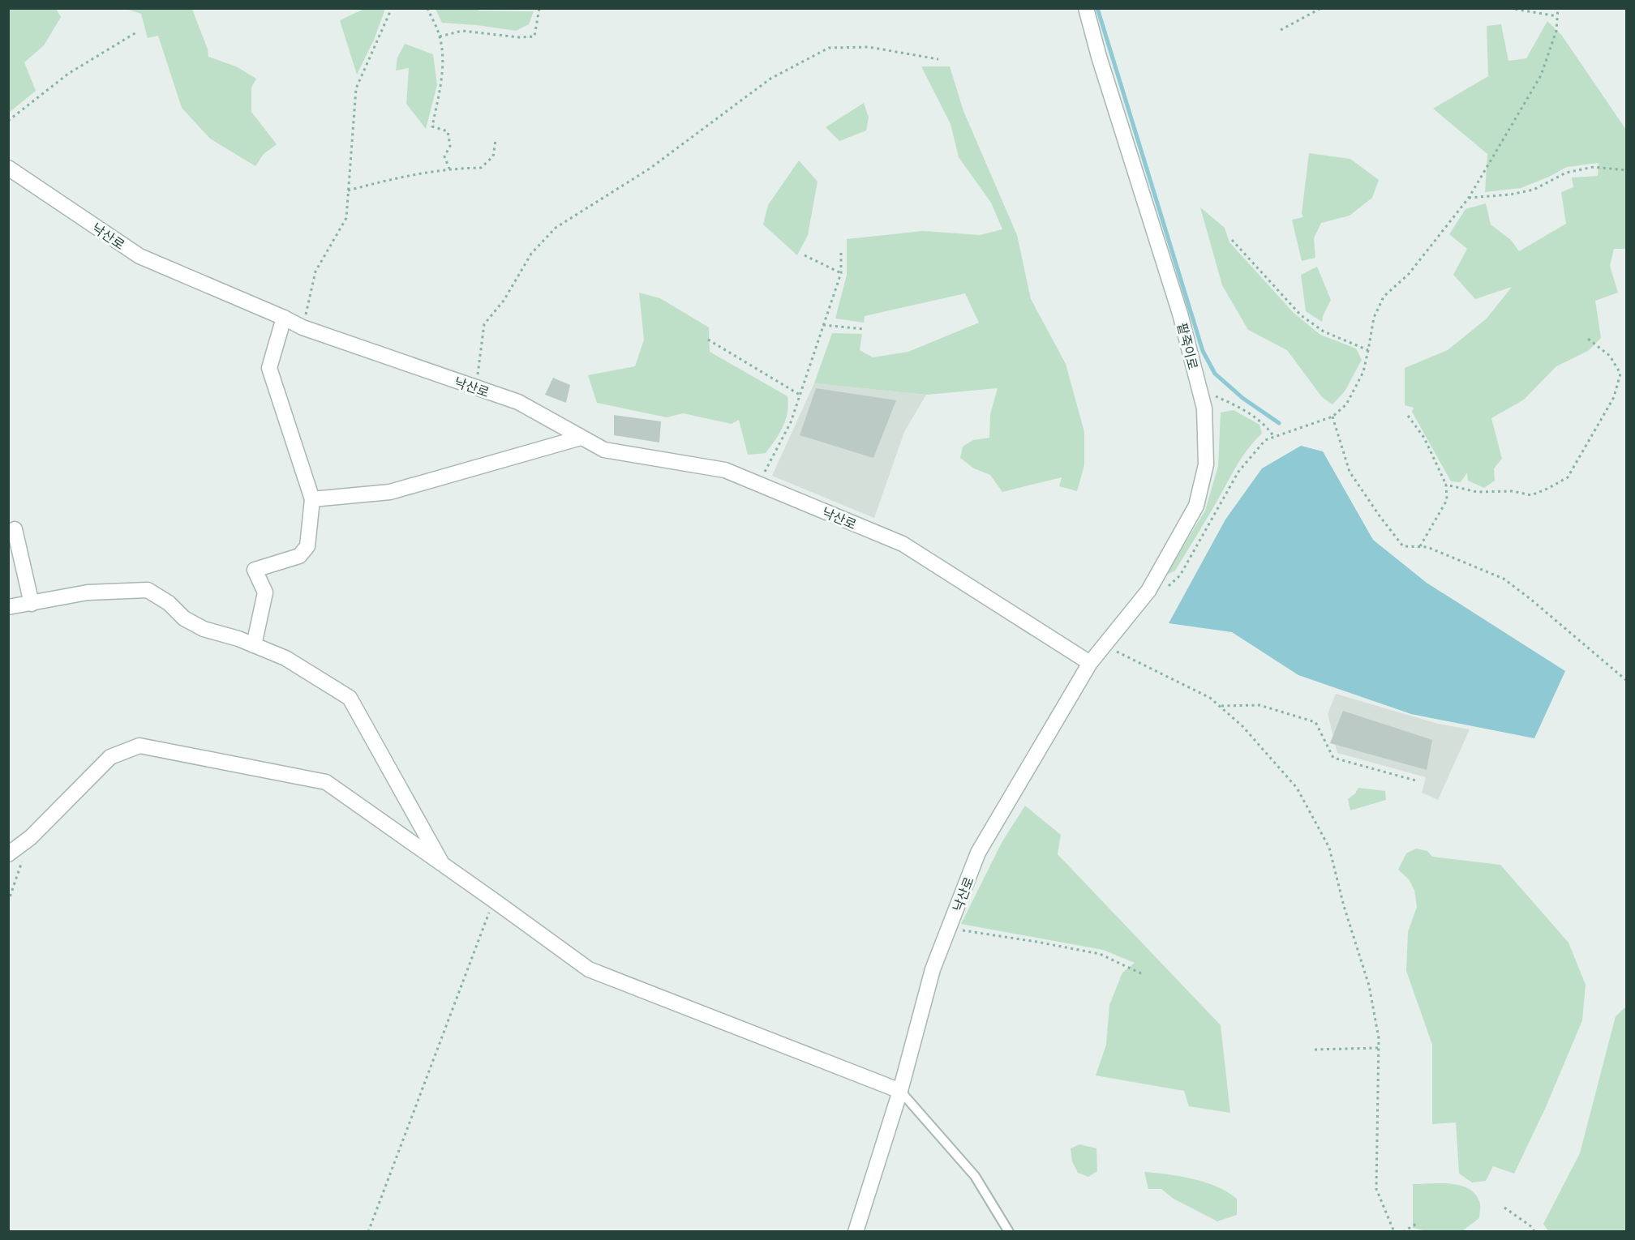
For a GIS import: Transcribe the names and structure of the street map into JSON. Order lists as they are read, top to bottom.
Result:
{
  "streets": {
    "street": ["낙산로", "팥죽이로"]
  },
  "crossings": [
    ["낙산로", "팥죽이로"]
  ]
}
